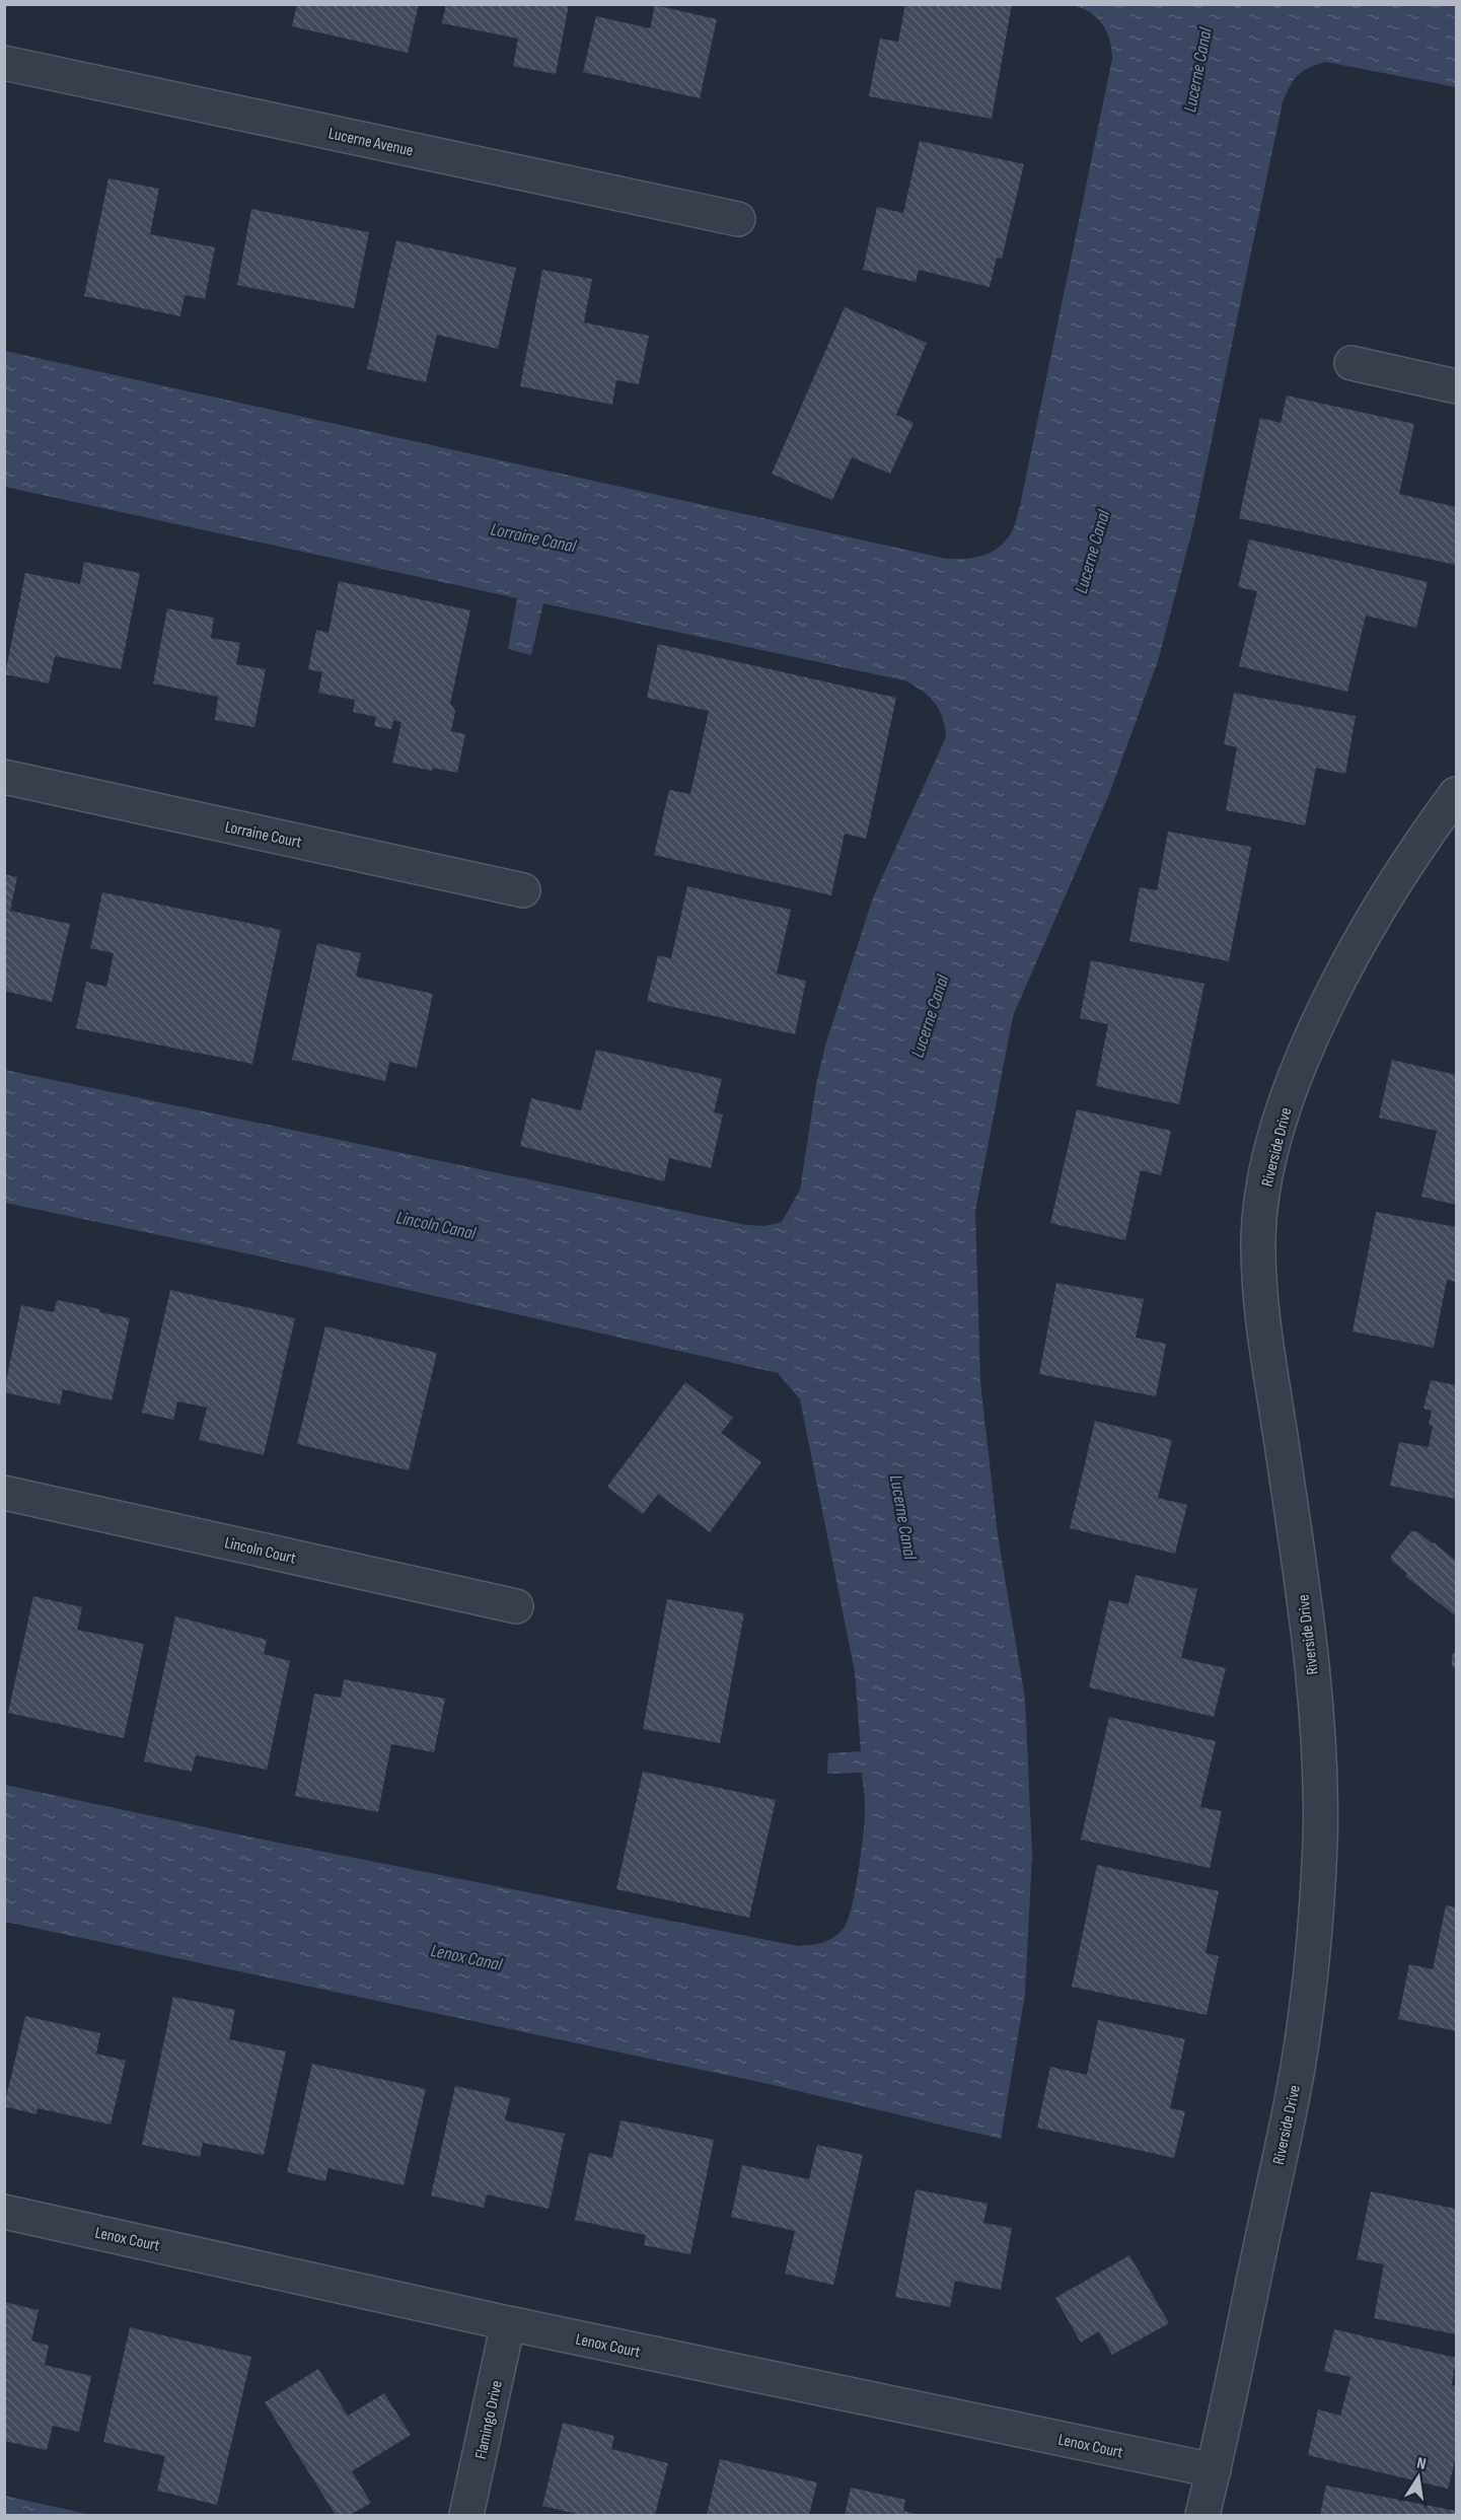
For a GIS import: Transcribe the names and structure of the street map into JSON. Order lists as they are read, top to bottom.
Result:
{
  "streets": {
    "street": [
      "Lucerne Avenue",
      "Lorraine Court",
      "Riverside Drive",
      "Lincoln Court",
      "Lenox Court",
      "Flamingo Drive"
    ]
  },
  "crossings": [
    ["Riverside Drive", "Lenox Court"],
    ["Lenox Court", "Flamingo Drive"]
  ],
  "water": [
    "Lucerne Canal",
    "Lorraine Canal",
    "Lincoln Canal",
    "Lenox Canal"
  ],
  "north": "top"
}
